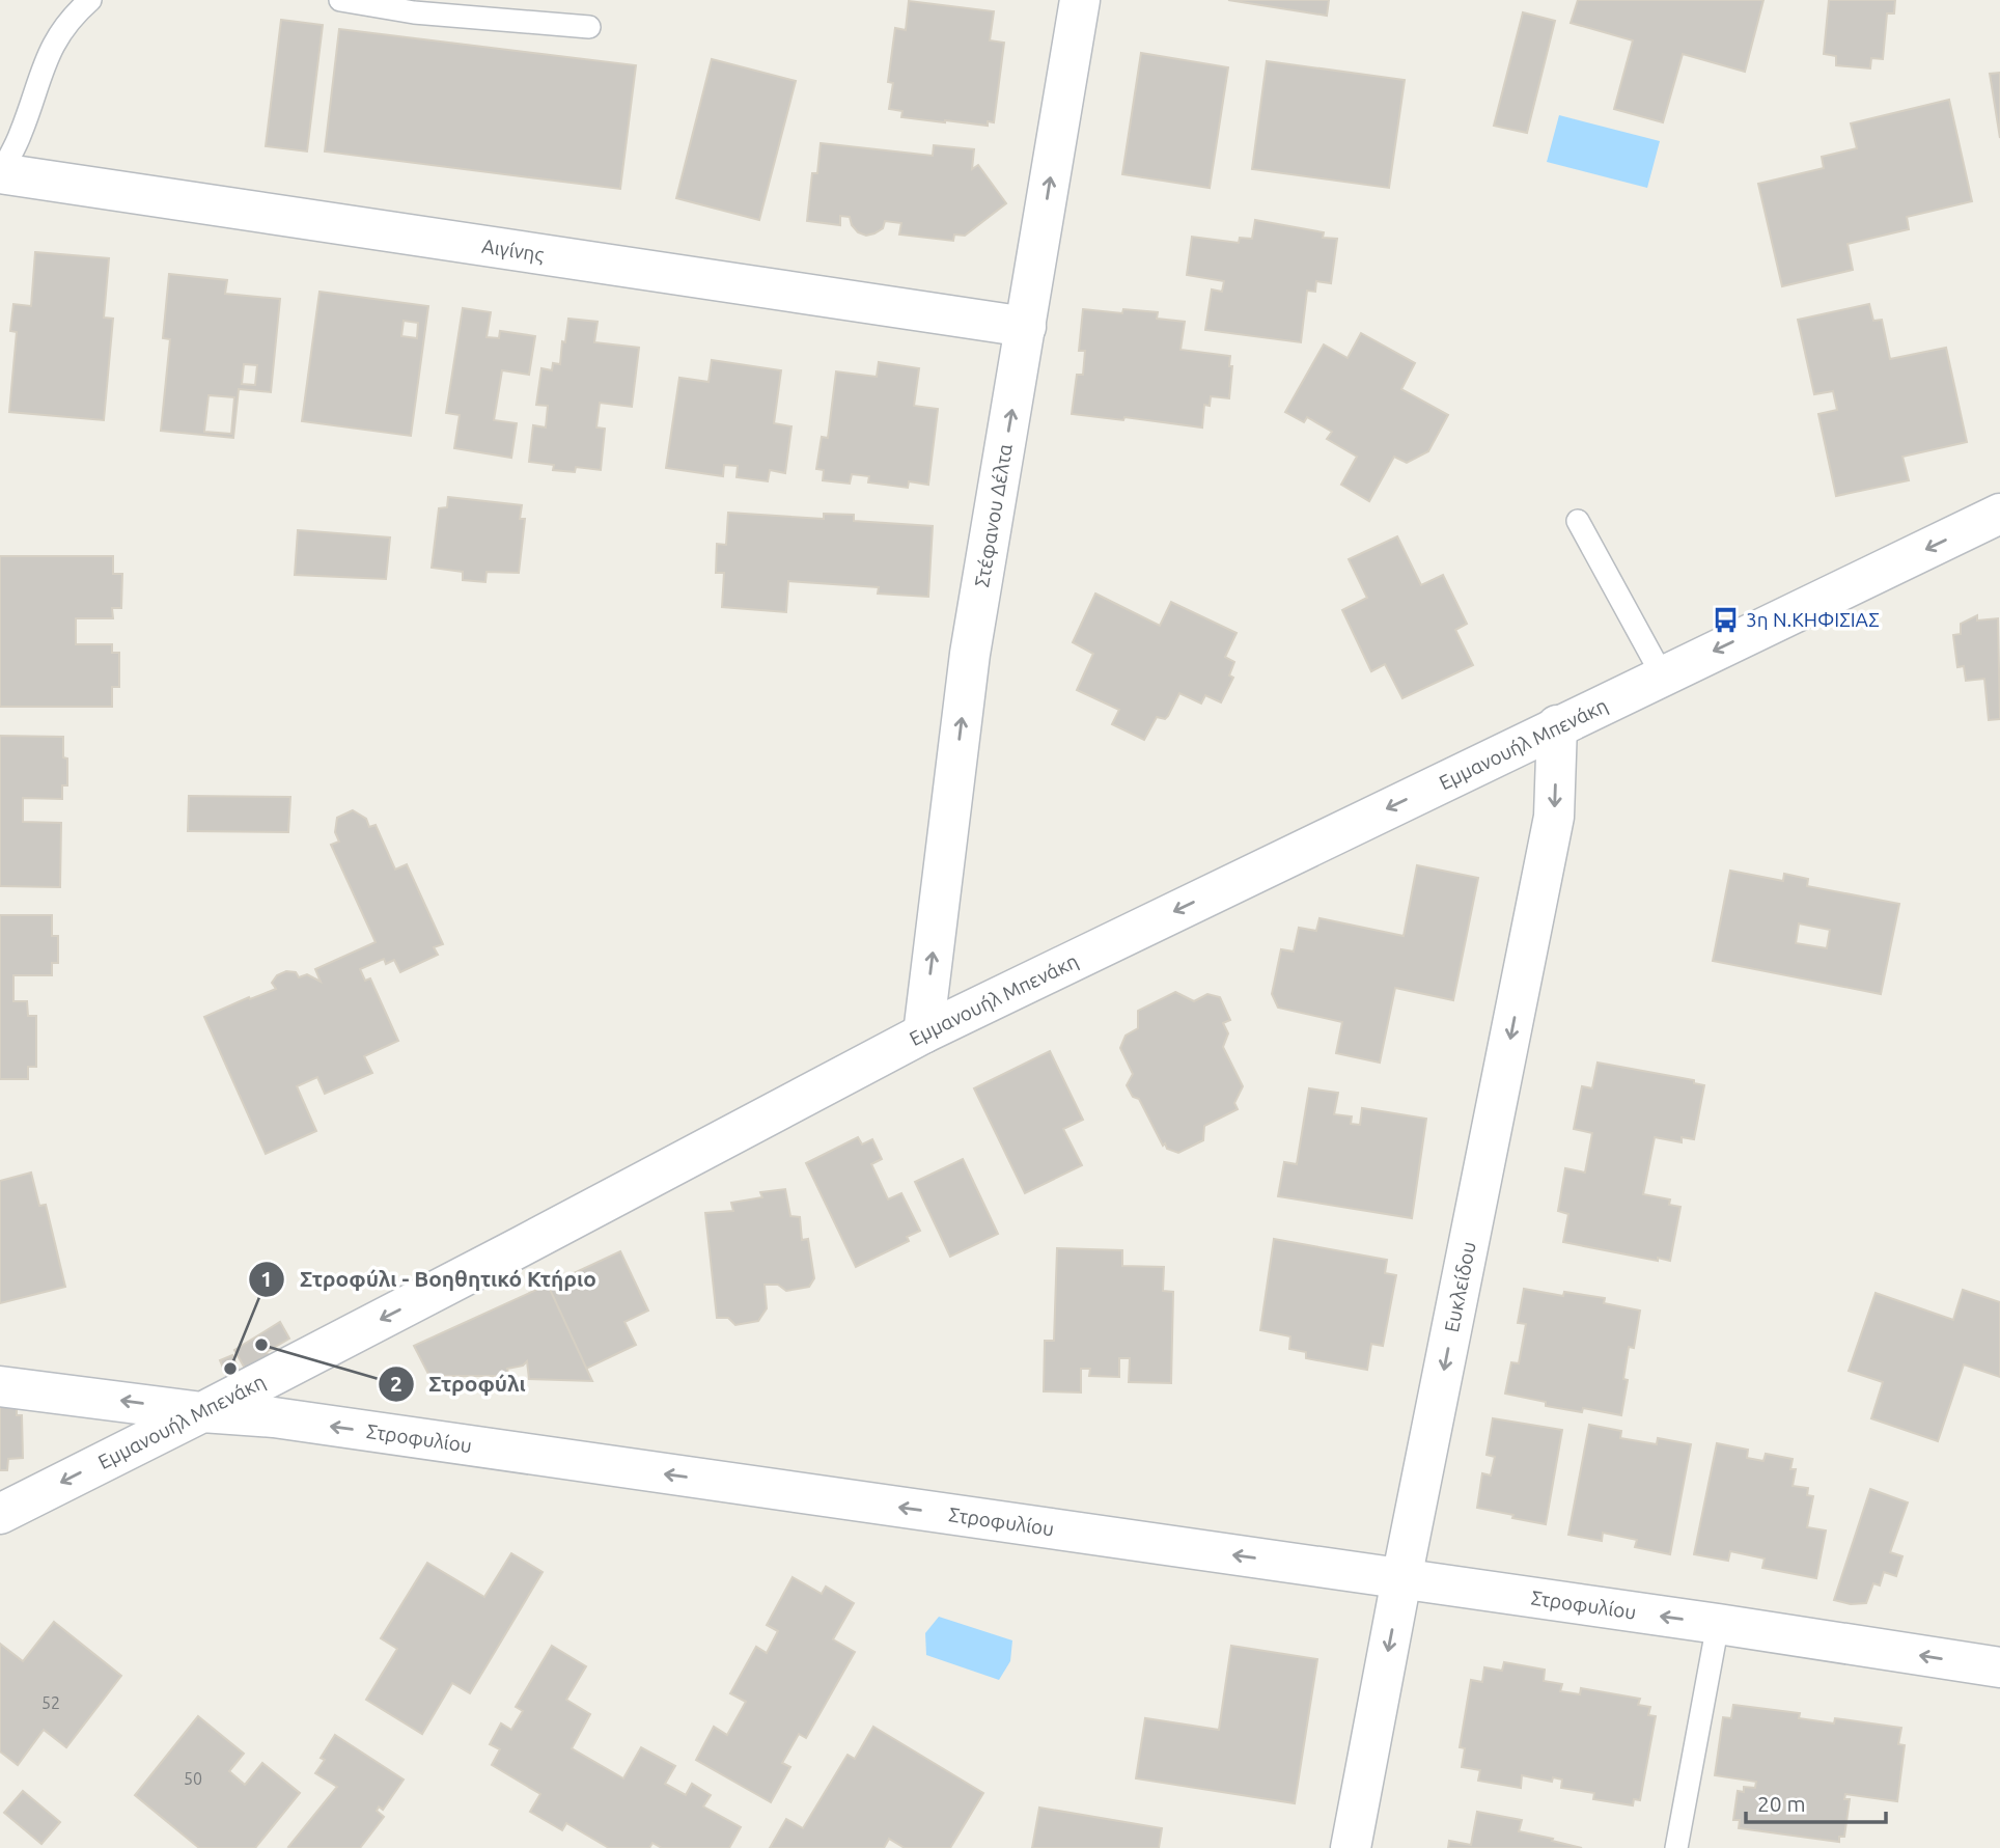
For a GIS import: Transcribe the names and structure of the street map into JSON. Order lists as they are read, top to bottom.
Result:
{
  "streets": {
    "street": [
      "Αιγίνης",
      "Στέφανου Δέλτα",
      "Εμμανουήλ Μπενάκη",
      "Ευκλείδου",
      "Στροφυλίου"
    ]
  },
  "crossings": [
    ["Αιγίνης", "Στέφανου Δέλτα"],
    ["Στέφανου Δέλτα", "Εμμανουήλ Μπενάκη"],
    ["Εμμανουήλ Μπενάκη", "Ευκλείδου"],
    ["Εμμανουήλ Μπενάκη", "Στροφυλίου"],
    ["Ευκλείδου", "Στροφυλίου"]
  ],
  "one_way": [
    "Στέφανου Δέλτα",
    "Εμμανουήλ Μπενάκη",
    "Ευκλείδου",
    "Στροφυλίου"
  ],
  "places": {
    "bus stop": ["3η Ν.ΚΗΦΙΣΙΑΣ"],
    "other": ["Στροφύλι", "Στροφύλι - Βοηθητικό Κτήριο"]
  },
  "house_numbers": ["52", "50"],
  "scale_bar": "20 m"
}
